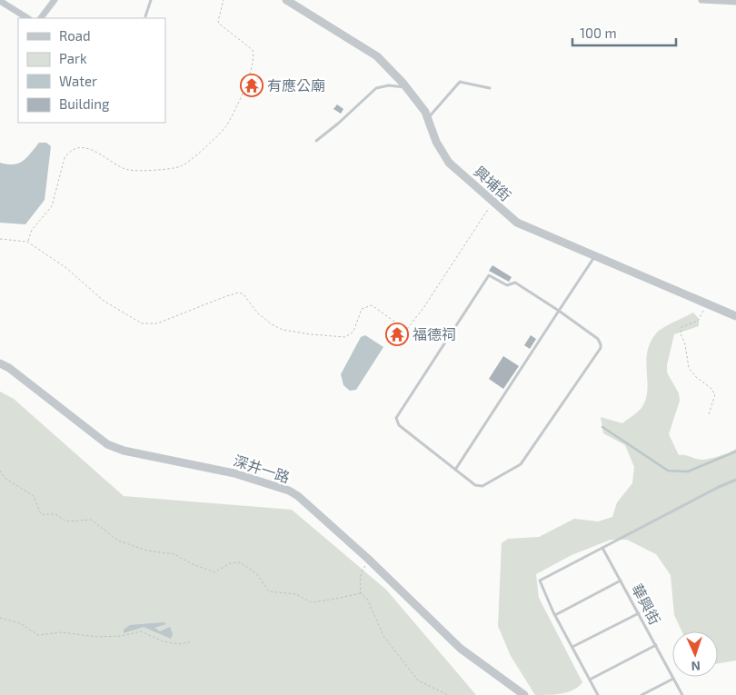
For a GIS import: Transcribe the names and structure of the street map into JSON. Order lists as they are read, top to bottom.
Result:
{
  "streets": {
    "street": ["興埔街", "深井一路"],
    "lane": ["華興街"]
  },
  "places": {
    "temple": ["有應公廟", "福德祠"]
  },
  "legend": [
    "Road",
    "Park",
    "Water",
    "Building"
  ],
  "scale_bar": "100 m",
  "north": "bottom"
}
